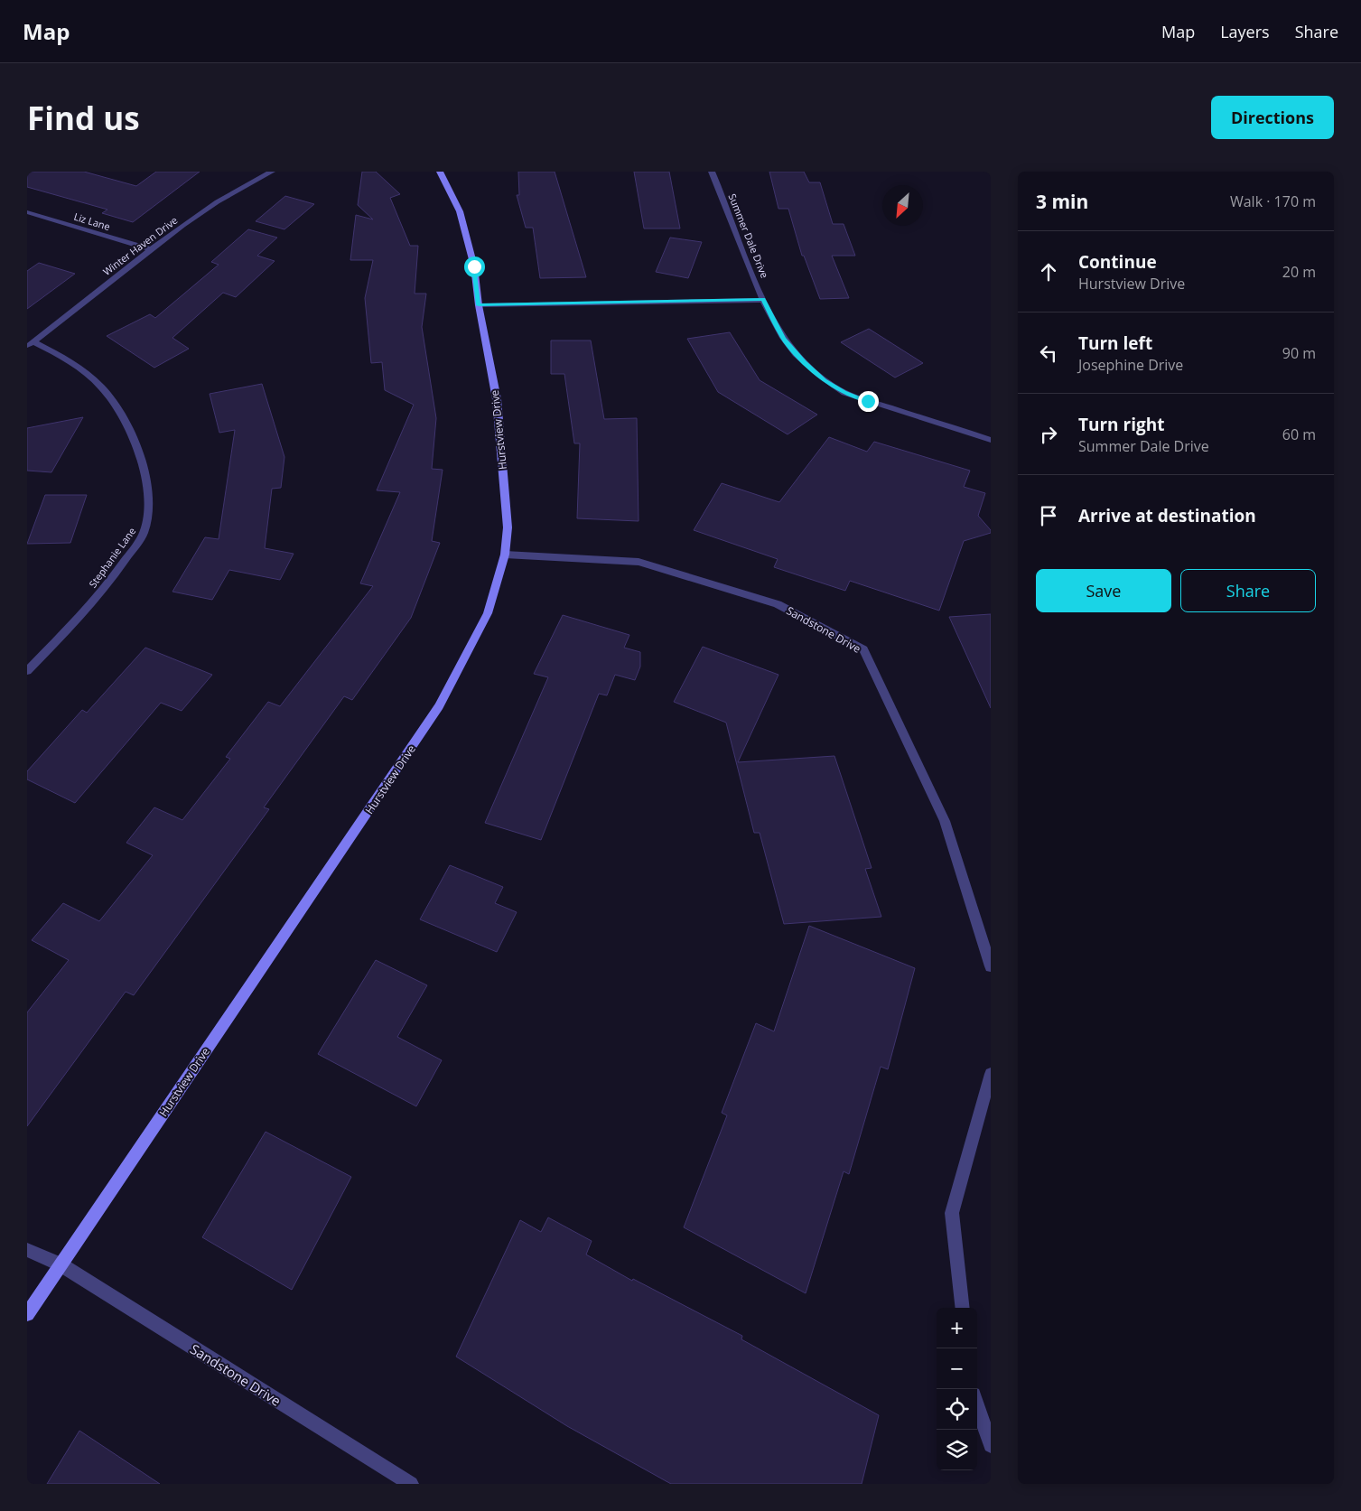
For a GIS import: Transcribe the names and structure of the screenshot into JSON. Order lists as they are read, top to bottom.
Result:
{
  "streets": {
    "street": [
      "Liz Lane",
      "Summer Dale Drive",
      "Winter Haven Drive",
      "Hurstview Drive",
      "Stephanie Lane",
      "Sandstone Drive"
    ]
  },
  "crossings": [
    ["Liz Lane", "Winter Haven Drive"],
    ["Winter Haven Drive", "Stephanie Lane"],
    ["Hurstview Drive", "Sandstone Drive"]
  ],
  "north": "bottom left",
  "page": {
    "header": "Map",
    "nav": ["Map", "Layers", "Share"],
    "buttons": [
      "Directions",
      ["Save", "Share"]
    ],
    "title": "Find us",
    "heading": ["3 min", "Walk · 170 m"],
    "list": [
      ["Continue", "Hurstview Drive", "20 m"],
      ["Turn left", "Josephine Drive", "90 m"],
      ["Turn right", "Summer Dale Drive", "60 m"],
      "Arrive at destination"
    ],
    "map_buttons": ["+", "−"]
  }
}
